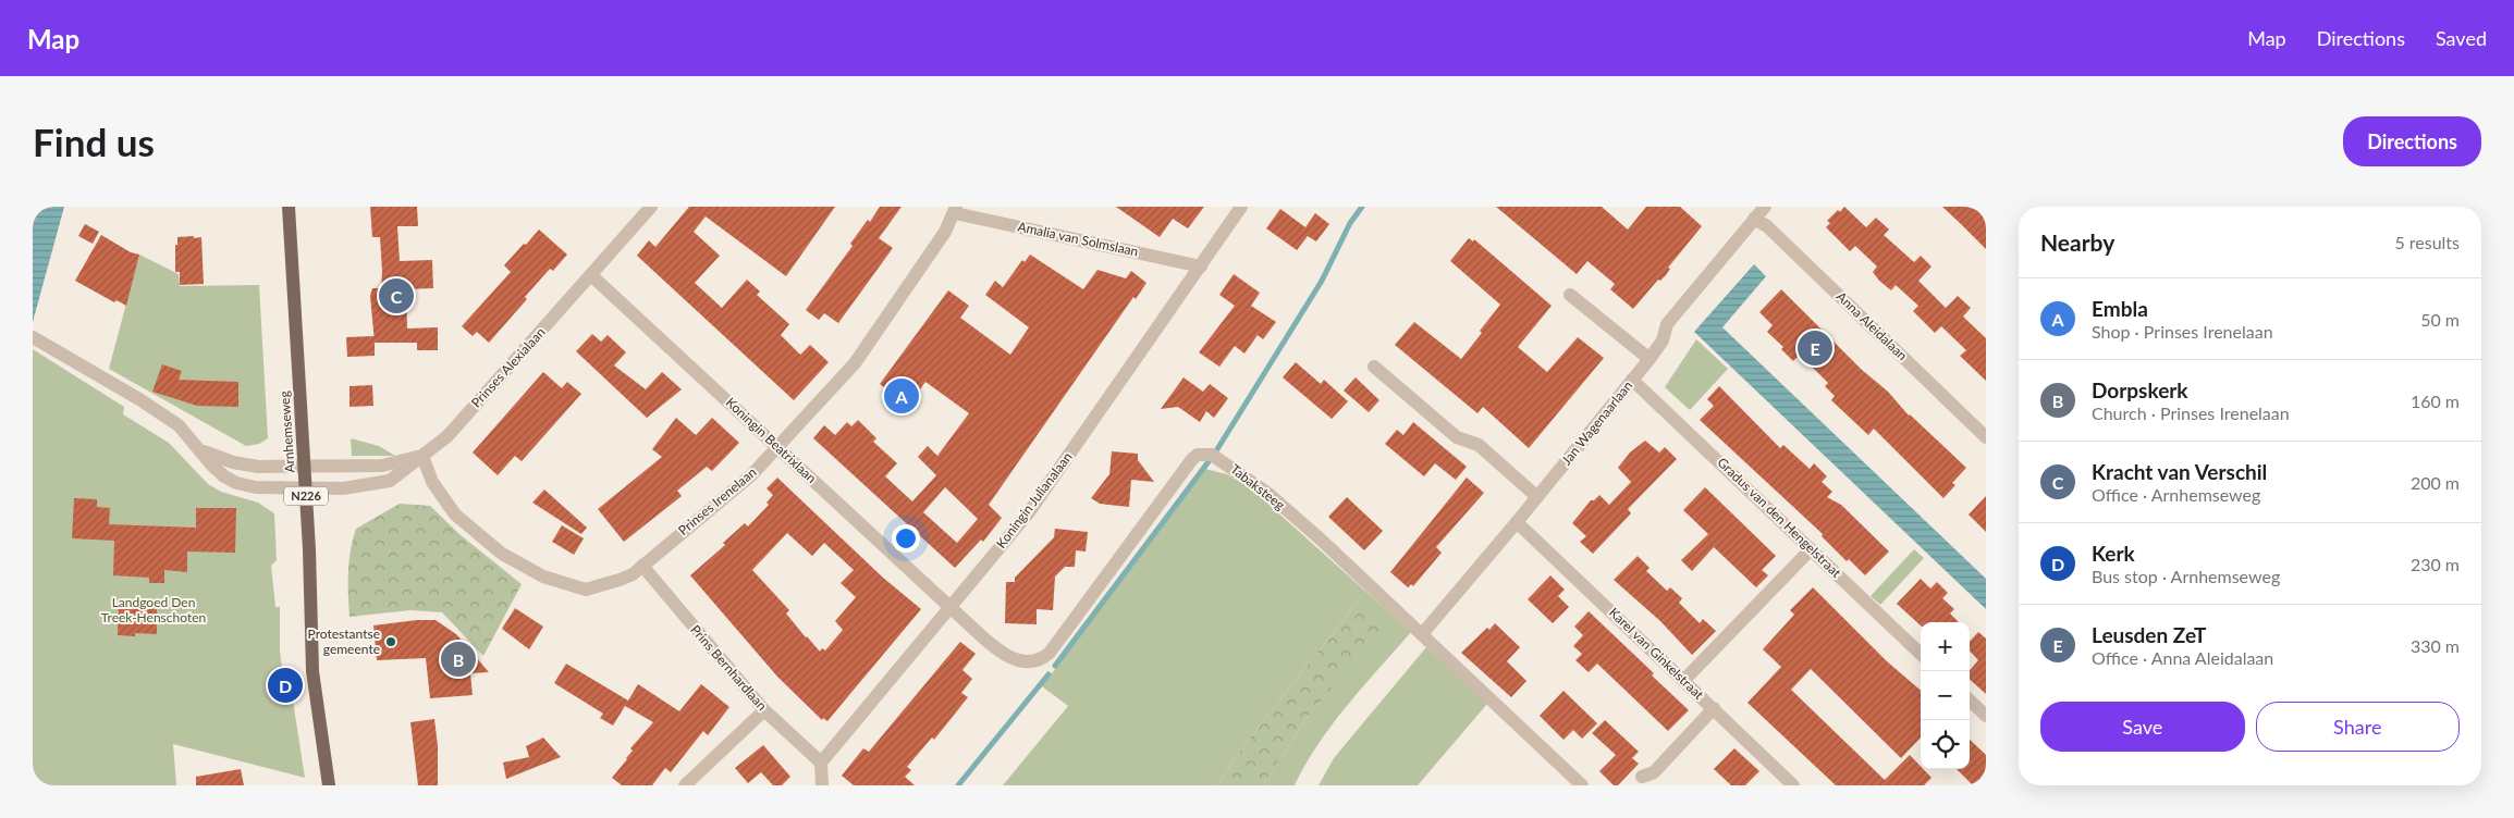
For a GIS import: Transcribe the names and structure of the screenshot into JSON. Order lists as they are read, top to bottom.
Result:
{
  "streets": {
    "main road": ["Arnhemseweg", "N226"],
    "street": [
      "Amalia van Solmslaan",
      "Anna Aleidalaan",
      "Prinses Alexialaan",
      "Jan Wagenaarlaan",
      "Koningin Beatrixlaan",
      "Tabaksteeg",
      "Koningin Julianalaan",
      "Prinses Irenelaan",
      "Gradus van den Hengelstraat",
      "Karel van Ginkelstraat",
      "Prins Bernhardlaan"
    ]
  },
  "crossings": [
    ["Amalia van Solmslaan", "Koningin Julianalaan"],
    ["Amalia van Solmslaan", "Prinses Irenelaan"],
    ["Anna Aleidalaan", "Jan Wagenaarlaan"],
    ["Prinses Alexialaan", "Koningin Beatrixlaan"],
    ["Prinses Alexialaan", "Prinses Irenelaan"],
    ["Jan Wagenaarlaan", "Tabaksteeg"],
    ["Jan Wagenaarlaan", "Gradus van den Hengelstraat"],
    ["Jan Wagenaarlaan", "Karel van Ginkelstraat"],
    ["Koningin Beatrixlaan", "Tabaksteeg"],
    ["Koningin Beatrixlaan", "Koningin Julianalaan"],
    ["Koningin Beatrixlaan", "Prinses Irenelaan"],
    ["Tabaksteeg", "Koningin Julianalaan"],
    ["Koningin Julianalaan", "Prins Bernhardlaan"],
    ["Prinses Irenelaan", "Prins Bernhardlaan"]
  ],
  "parks": ["Landgoed Den Treek-Henschoten"],
  "places": ["Protestantse gemeente"],
  "page": {
    "header": "Map",
    "nav": ["Map", "Directions", "Saved"],
    "buttons": [
      "Directions",
      ["Save", "Share"]
    ],
    "title": "Find us",
    "heading": ["Nearby", "5 results"],
    "pins": [
      "C",
      "E",
      "A",
      "B",
      "D"
    ],
    "list": [
      {
        "mark": "A",
        "name": "Embla",
        "note": "Shop · Prinses Irenelaan",
        "value": "50 m"
      },
      {
        "mark": "B",
        "name": "Dorpskerk",
        "note": "Church · Prinses Irenelaan",
        "value": "160 m"
      },
      {
        "mark": "C",
        "name": "Kracht van Verschil",
        "note": "Office · Arnhemseweg",
        "value": "200 m"
      },
      {
        "mark": "D",
        "name": "Kerk",
        "note": "Bus stop · Arnhemseweg",
        "value": "230 m"
      },
      {
        "mark": "E",
        "name": "Leusden ZeT",
        "note": "Office · Anna Aleidalaan",
        "value": "330 m"
      }
    ],
    "map_buttons": ["+", "−"]
  }
}
